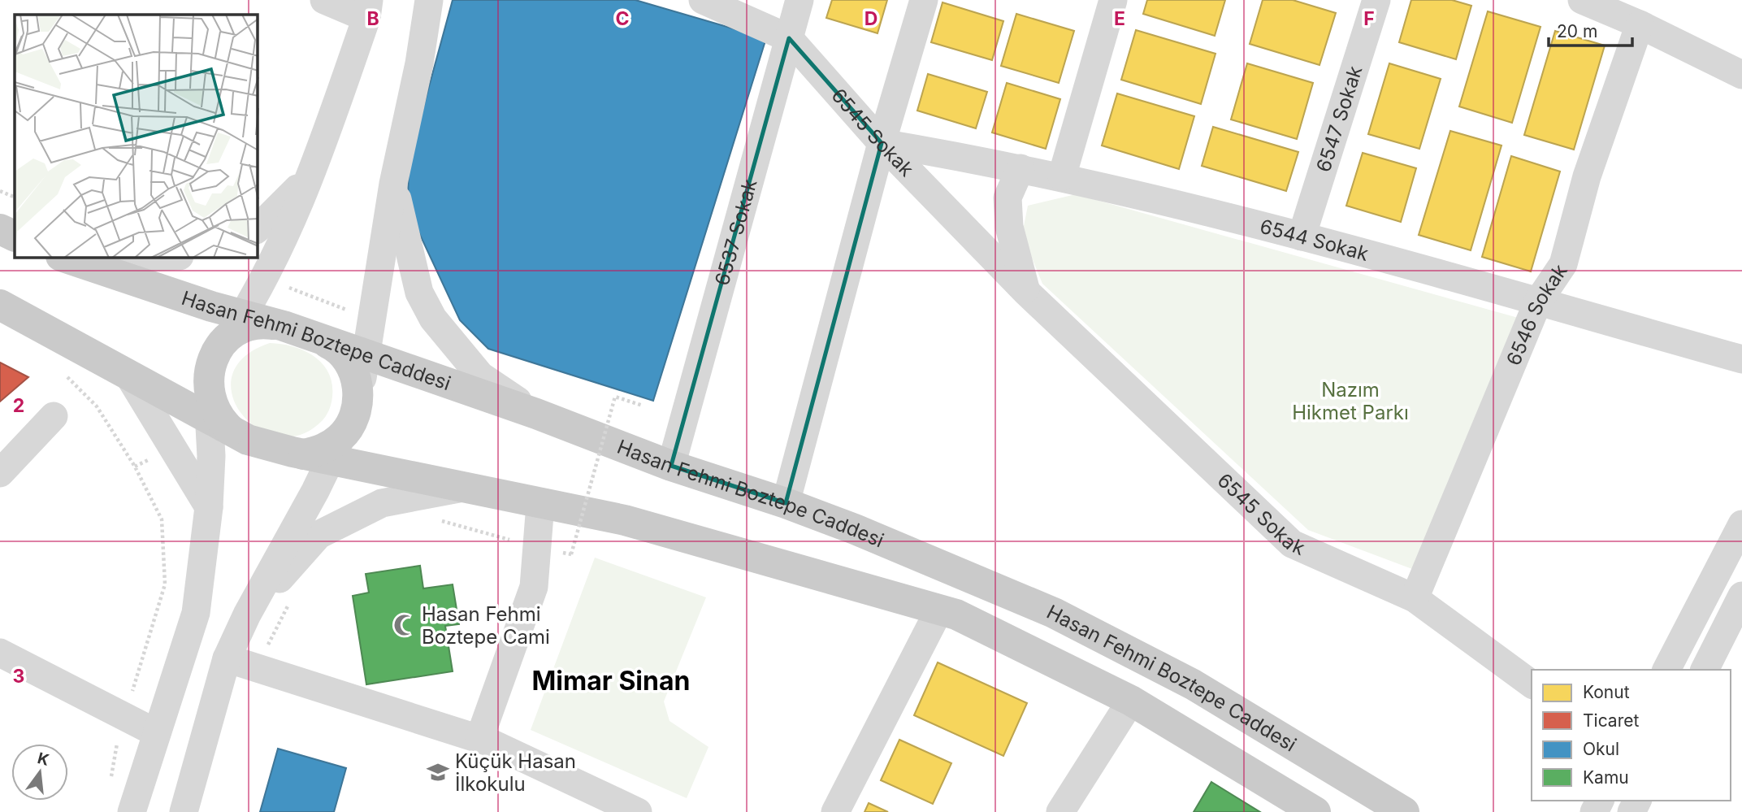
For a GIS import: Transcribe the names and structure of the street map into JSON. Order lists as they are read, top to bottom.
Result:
{
  "streets": {
    "main road": ["Hasan Fehmi Boztepe Caddesi"],
    "street": [
      "6547 Sokak",
      "6545 Sokak",
      "6537 Sokak",
      "6544 Sokak",
      "6546 Sokak"
    ]
  },
  "crossings": [
    ["6547 Sokak", "6544 Sokak"],
    ["6545 Sokak", "6537 Sokak"],
    ["6545 Sokak", "6544 Sokak"],
    ["6545 Sokak", "6546 Sokak"],
    ["6537 Sokak", "Hasan Fehmi Boztepe Caddesi"],
    ["6544 Sokak", "6546 Sokak"]
  ],
  "districts": ["Mimar Sinan"],
  "parks": ["Nazım Hikmet Parkı"],
  "places": {
    "mosque": ["Hasan Fehmi Boztepe Cami"],
    "school or university": ["Küçük Hasan İlkokulu"]
  },
  "legend": [
    "Konut",
    "Ticaret",
    "Okul",
    "Kamu"
  ],
  "scale_bar": "20 m",
  "north": "top",
  "grid": {
    "columns": [
      "B",
      "C",
      "D",
      "E",
      "F"
    ],
    "rows": ["2", "3"]
  }
}
